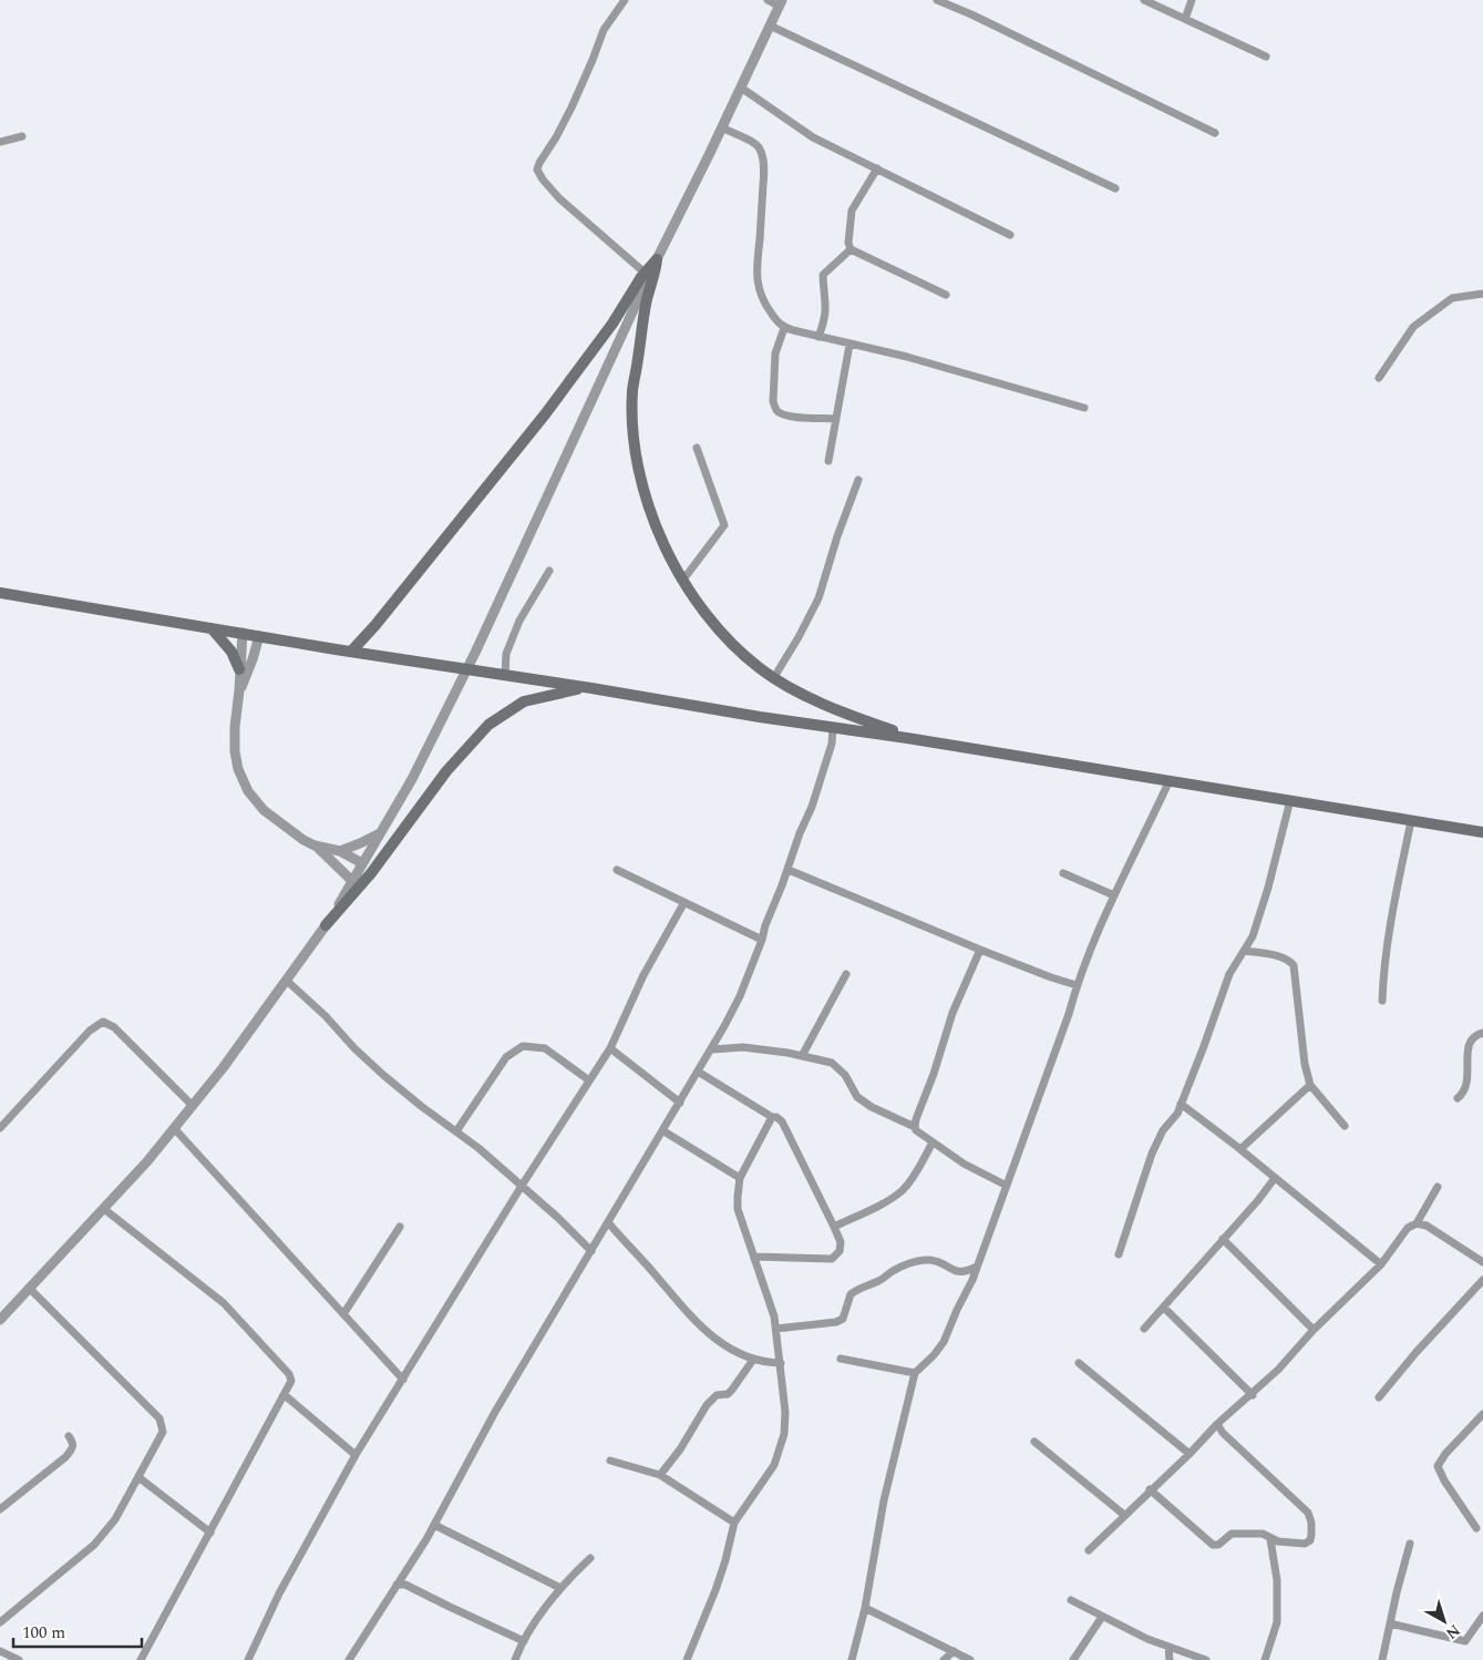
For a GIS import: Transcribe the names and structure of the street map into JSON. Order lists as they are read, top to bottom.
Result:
{
  "scale_bar": "100 m",
  "north": "bottom right"
}
